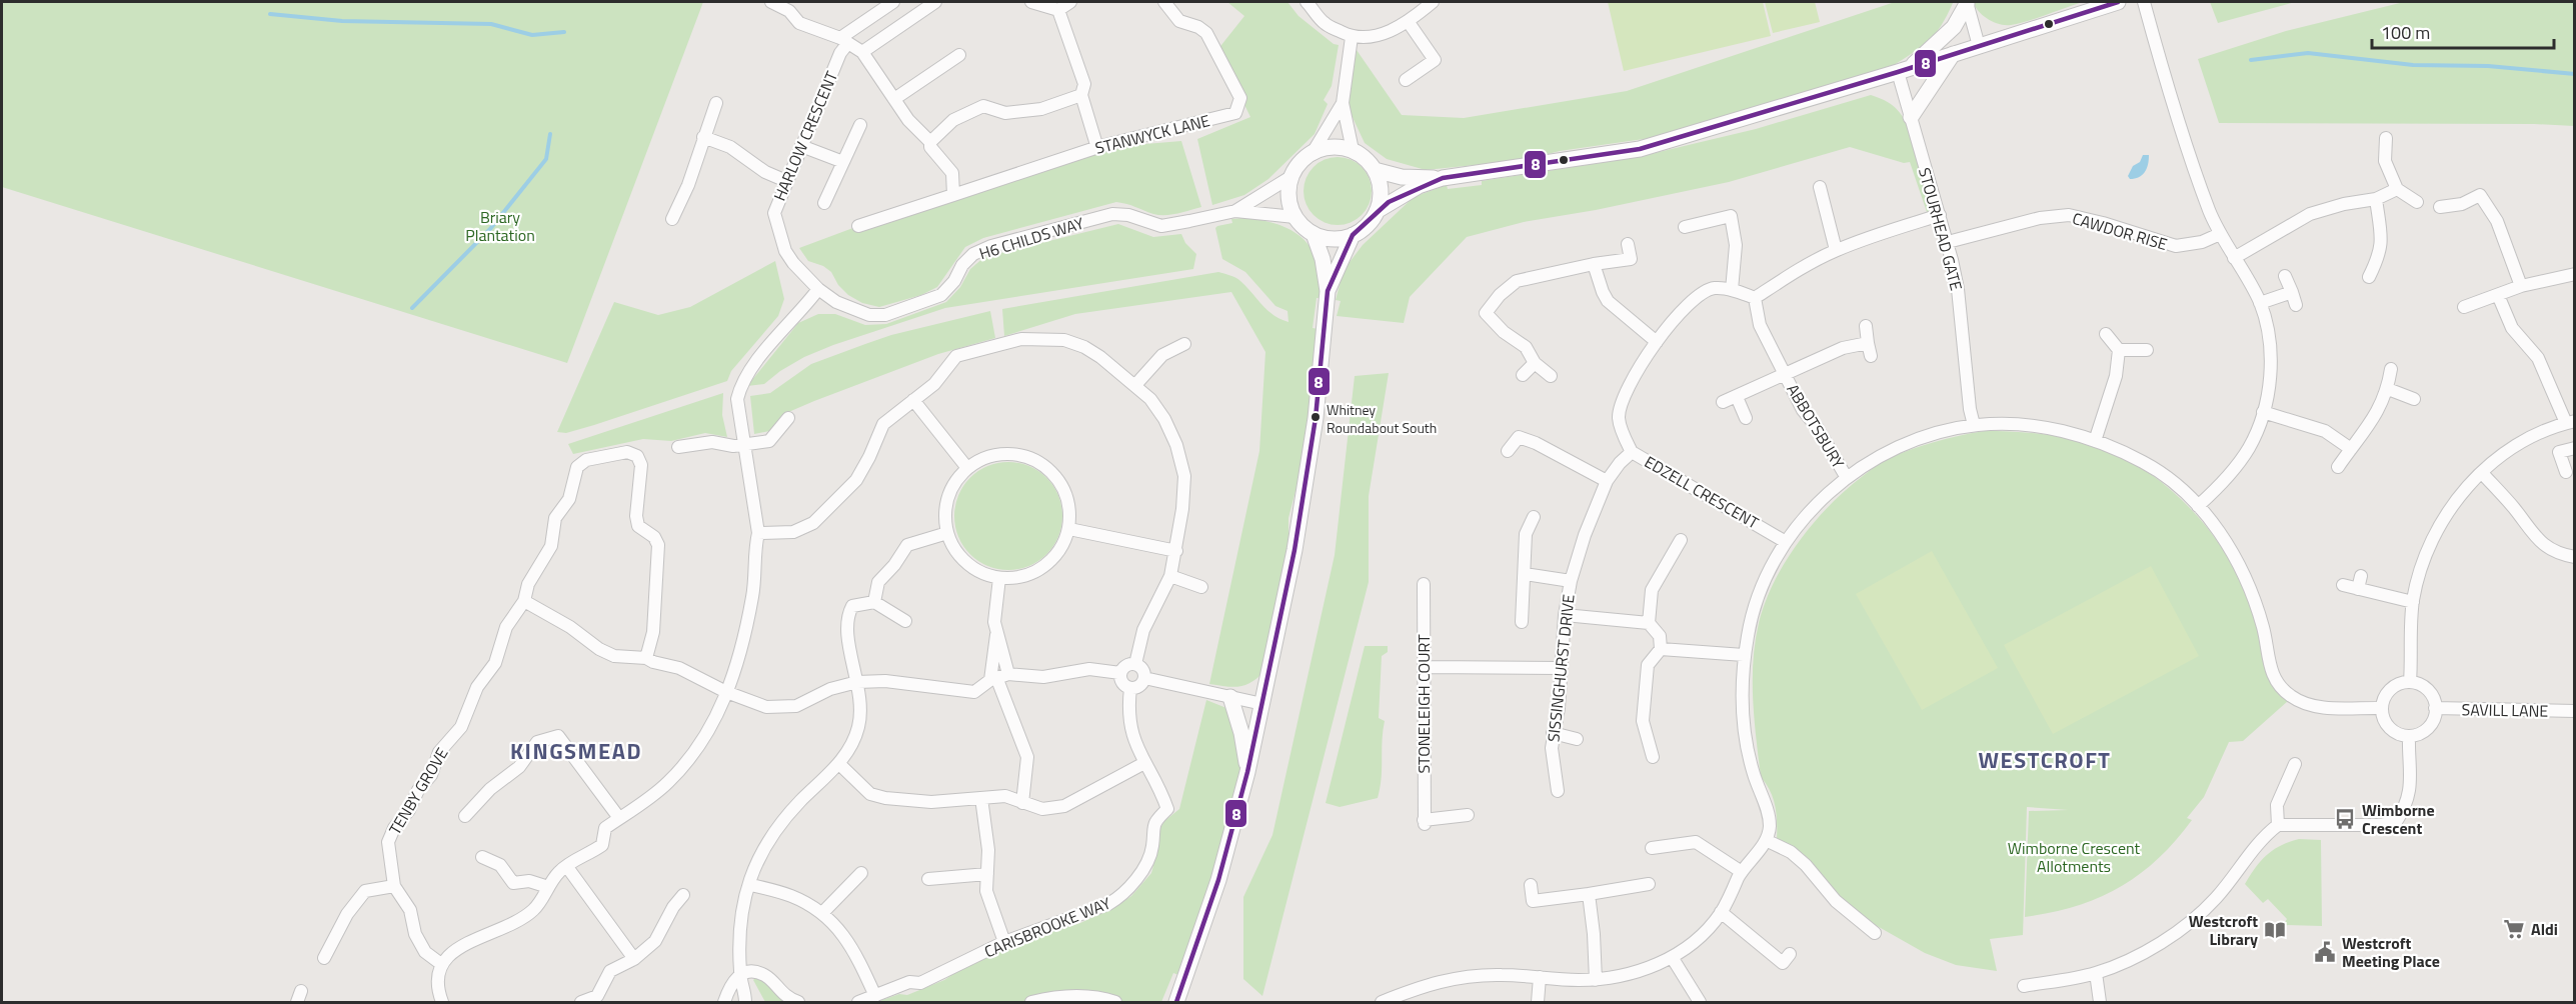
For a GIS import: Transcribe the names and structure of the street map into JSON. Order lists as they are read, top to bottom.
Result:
{
  "streets": {
    "street": [
      "STANWYCK LANE",
      "HARLOW CRESCENT",
      "STOURHEAD GATE",
      "CAWDOR RISE",
      "H6 CHILDS WAY",
      "ABBOTSBURY",
      "EDZELL CRESCENT",
      "SISSINGHURST DRIVE",
      "STONELEIGH COURT",
      "SAVILL LANE",
      "TENBY GROVE",
      "CARISBROOKE WAY"
    ]
  },
  "crossings": [
    ["HARLOW CRESCENT", "H6 CHILDS WAY"],
    ["STOURHEAD GATE", "CAWDOR RISE"],
    ["ABBOTSBURY", "EDZELL CRESCENT"],
    ["EDZELL CRESCENT", "SISSINGHURST DRIVE"]
  ],
  "districts": ["KINGSMEAD", "WESTCROFT"],
  "parks": ["Briary Plantation", "Wimborne Crescent Allotments"],
  "places": {
    "other": ["Whitney Roundabout South"],
    "bus stop": ["Wimborne Crescent"],
    "supermarket": ["Aldi"],
    "library": ["Westcroft Library"],
    "public building": ["Westcroft Meeting Place"]
  },
  "lines": ["transit line 8"],
  "scale_bar": "100 m"
}
